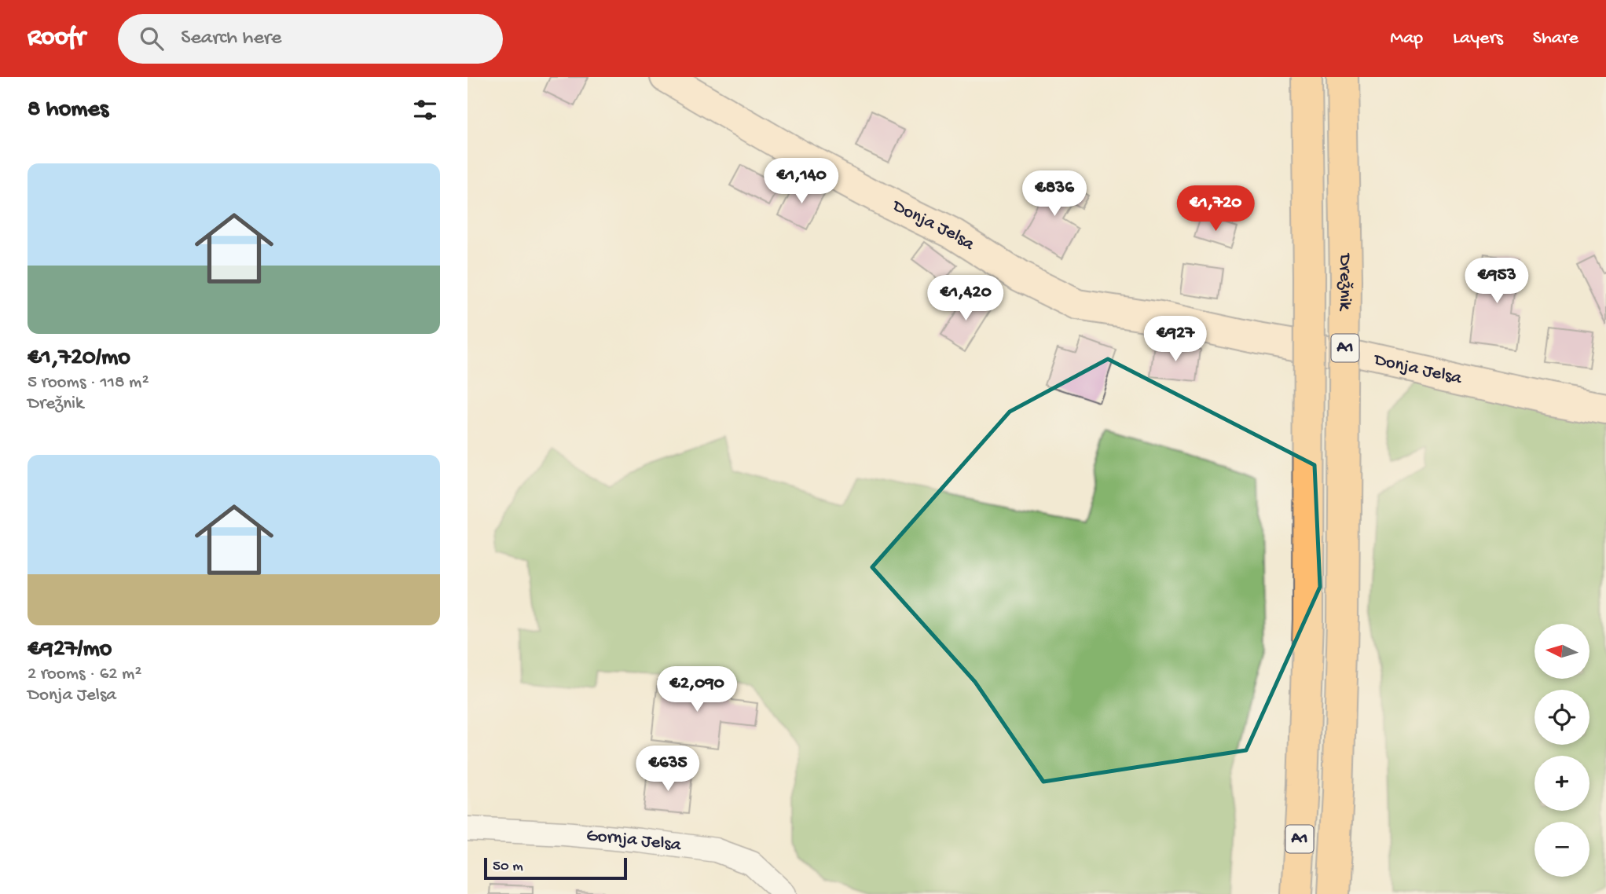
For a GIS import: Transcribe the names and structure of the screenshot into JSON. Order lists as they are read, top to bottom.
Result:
{
  "streets": {
    "highway": ["Drežnik", "A1"],
    "main road": ["Donja Jelsa"],
    "street": ["Gornja Jelsa"]
  },
  "scale_bar": "50 m",
  "north": "left",
  "page": {
    "header": "Roofr",
    "search": "Search here",
    "nav": ["Map", "Layers", "Share"],
    "heading": "8 homes",
    "list": [
      {
        "name": "€1,720/mo",
        "note": "5 rooms · 118 m² · Drežnik"
      },
      {
        "name": "€927/mo",
        "note": "2 rooms · 62 m² · Donja Jelsa"
      }
    ],
    "price": [
      "€1,140",
      "€836",
      "€1,720",
      "€953",
      "€1,420",
      "€927",
      "€2,090",
      "€635"
    ],
    "map_buttons": ["+", "−"],
    "scale": "50 m"
  }
}
